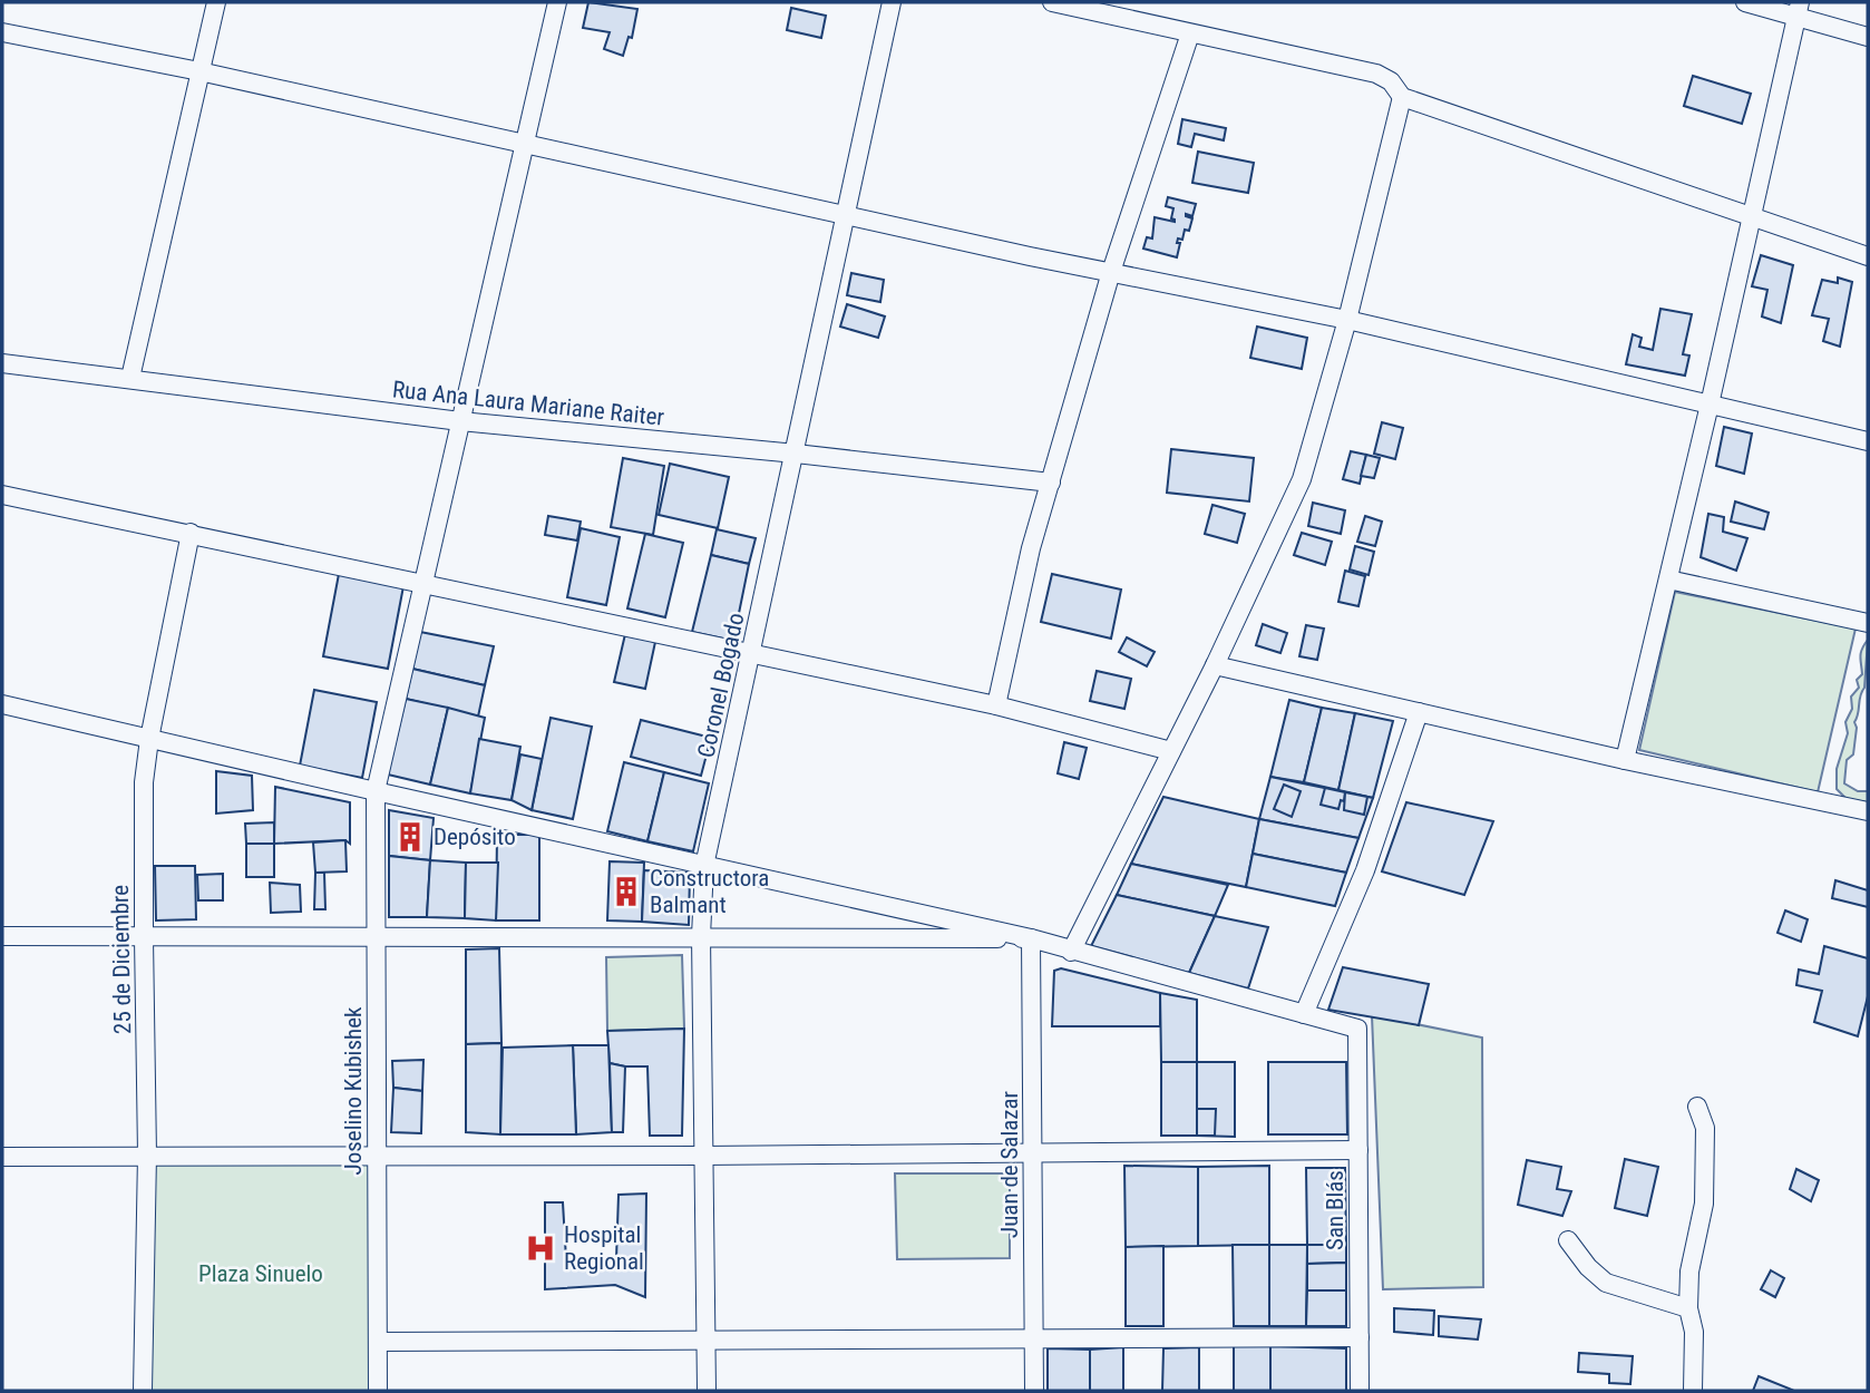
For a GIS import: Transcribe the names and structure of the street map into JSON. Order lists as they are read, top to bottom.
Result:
{
  "streets": {
    "street": [
      "Rua Ana Laura Mariane Raiter",
      "Coronel Bogado",
      "25 de Diciembre",
      "Joselino Kubishek",
      "Juan de Salazar",
      "San Blás"
    ]
  },
  "crossings": [
    ["Rua Ana Laura Mariane Raiter", "Coronel Bogado"],
    ["Rua Ana Laura Mariane Raiter", "Joselino Kubishek"]
  ],
  "parks": ["Plaza Sinuelo"],
  "places": {
    "building": ["Depósito", "Constructora Balmant"],
    "hospital": ["Hospital Regional"]
  }
}
